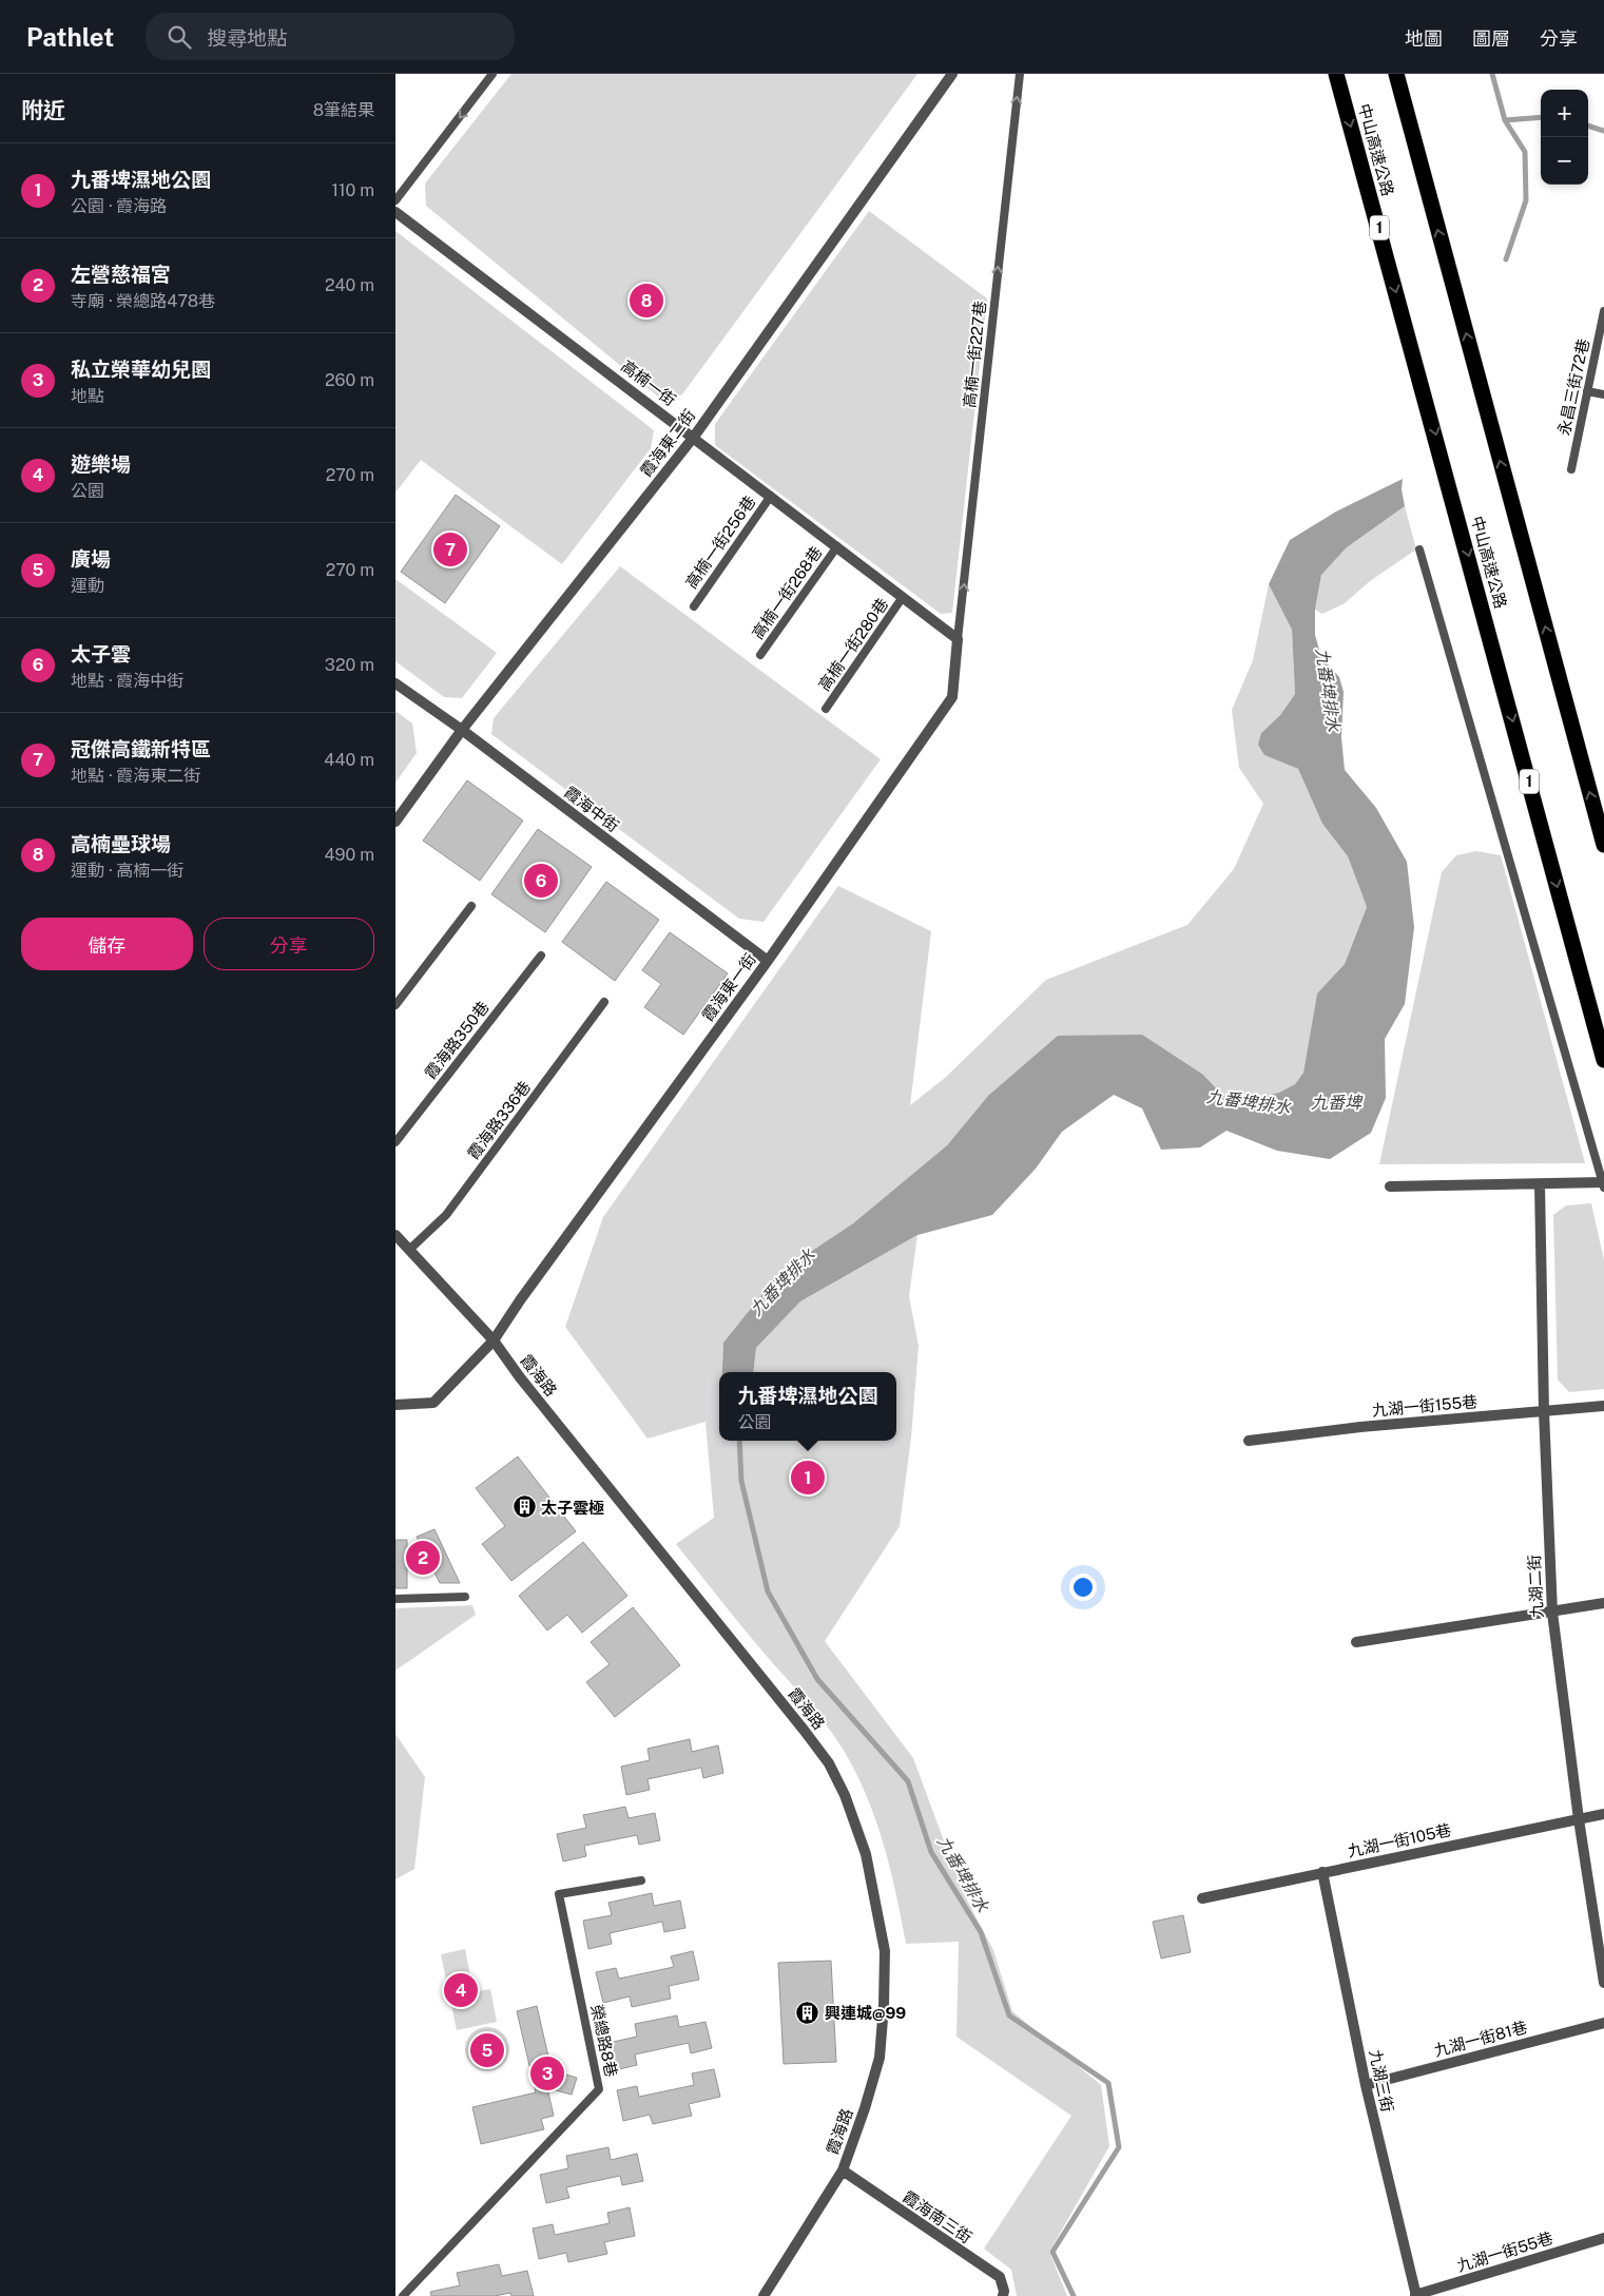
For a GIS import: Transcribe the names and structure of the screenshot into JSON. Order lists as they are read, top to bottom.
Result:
{
  "streets": {
    "highway": ["中山高速公路", "1"],
    "street": [
      "高楠一街",
      "霞海東二街",
      "霞海中街",
      "霞海東一街",
      "霞海路",
      "九湖一街155巷",
      "九湖二街",
      "九湖一街105巷",
      "九湖一街81巷",
      "九湖三街",
      "霞海南三街",
      "九湖一街55巷"
    ],
    "lane": [
      "高楠一街227巷",
      "永昌三街72巷",
      "高楠一街256巷",
      "高楠一街268巷",
      "高楠一街280巷",
      "霞海路350巷",
      "霞海路336巷",
      "榮總路8巷"
    ]
  },
  "crossings": [
    ["高楠一街227巷", "高楠一街"],
    ["高楠一街227巷", "霞海東一街"],
    ["高楠一街", "霞海東二街"],
    ["高楠一街", "高楠一街256巷"],
    ["高楠一街", "高楠一街268巷"],
    ["高楠一街", "高楠一街280巷"],
    ["高楠一街", "霞海東一街"],
    ["霞海東二街", "霞海中街"],
    ["霞海中街", "霞海東一街"],
    ["霞海東一街", "霞海路"],
    ["霞海路336巷", "霞海路"],
    ["霞海路", "霞海南三街"],
    ["九湖一街155巷", "九湖二街"],
    ["九湖二街", "九湖一街105巷"],
    ["九湖一街105巷", "九湖三街"],
    ["九湖一街81巷", "九湖三街"],
    ["九湖三街", "九湖一街55巷"]
  ],
  "one_way": ["高楠一街227巷"],
  "water": ["九番埤排水", "九番埤"],
  "places": {
    "building": ["太子雲極", "興連城@99"]
  },
  "page": {
    "header": "Pathlet",
    "search": "搜尋地點",
    "nav": ["地圖", "圖層", "分享"],
    "heading": ["附近", "8筆結果"],
    "map_buttons": ["+", "−"],
    "list": [
      {
        "mark": "1",
        "name": "九番埤濕地公園",
        "note": "公園 · 霞海路",
        "value": "110 m"
      },
      {
        "mark": "2",
        "name": "左營慈福宮",
        "note": "寺廟 · 榮總路478巷",
        "value": "240 m"
      },
      {
        "mark": "3",
        "name": "私立榮華幼兒園",
        "note": "地點",
        "value": "260 m"
      },
      {
        "mark": "4",
        "name": "遊樂場",
        "note": "公園",
        "value": "270 m"
      },
      {
        "mark": "5",
        "name": "廣場",
        "note": "運動",
        "value": "270 m"
      },
      {
        "mark": "6",
        "name": "太子雲",
        "note": "地點 · 霞海中街",
        "value": "320 m"
      },
      {
        "mark": "7",
        "name": "冠傑高鐵新特區",
        "note": "地點 · 霞海東二街",
        "value": "440 m"
      },
      {
        "mark": "8",
        "name": "高楠壘球場",
        "note": "運動 · 高楠一街",
        "value": "490 m"
      }
    ],
    "pins": [
      "8",
      "7",
      "6",
      "1",
      "2",
      "4",
      "5",
      "3"
    ],
    "buttons": ["儲存", "分享"],
    "popup": ["九番埤濕地公園", "公園"]
  }
}
